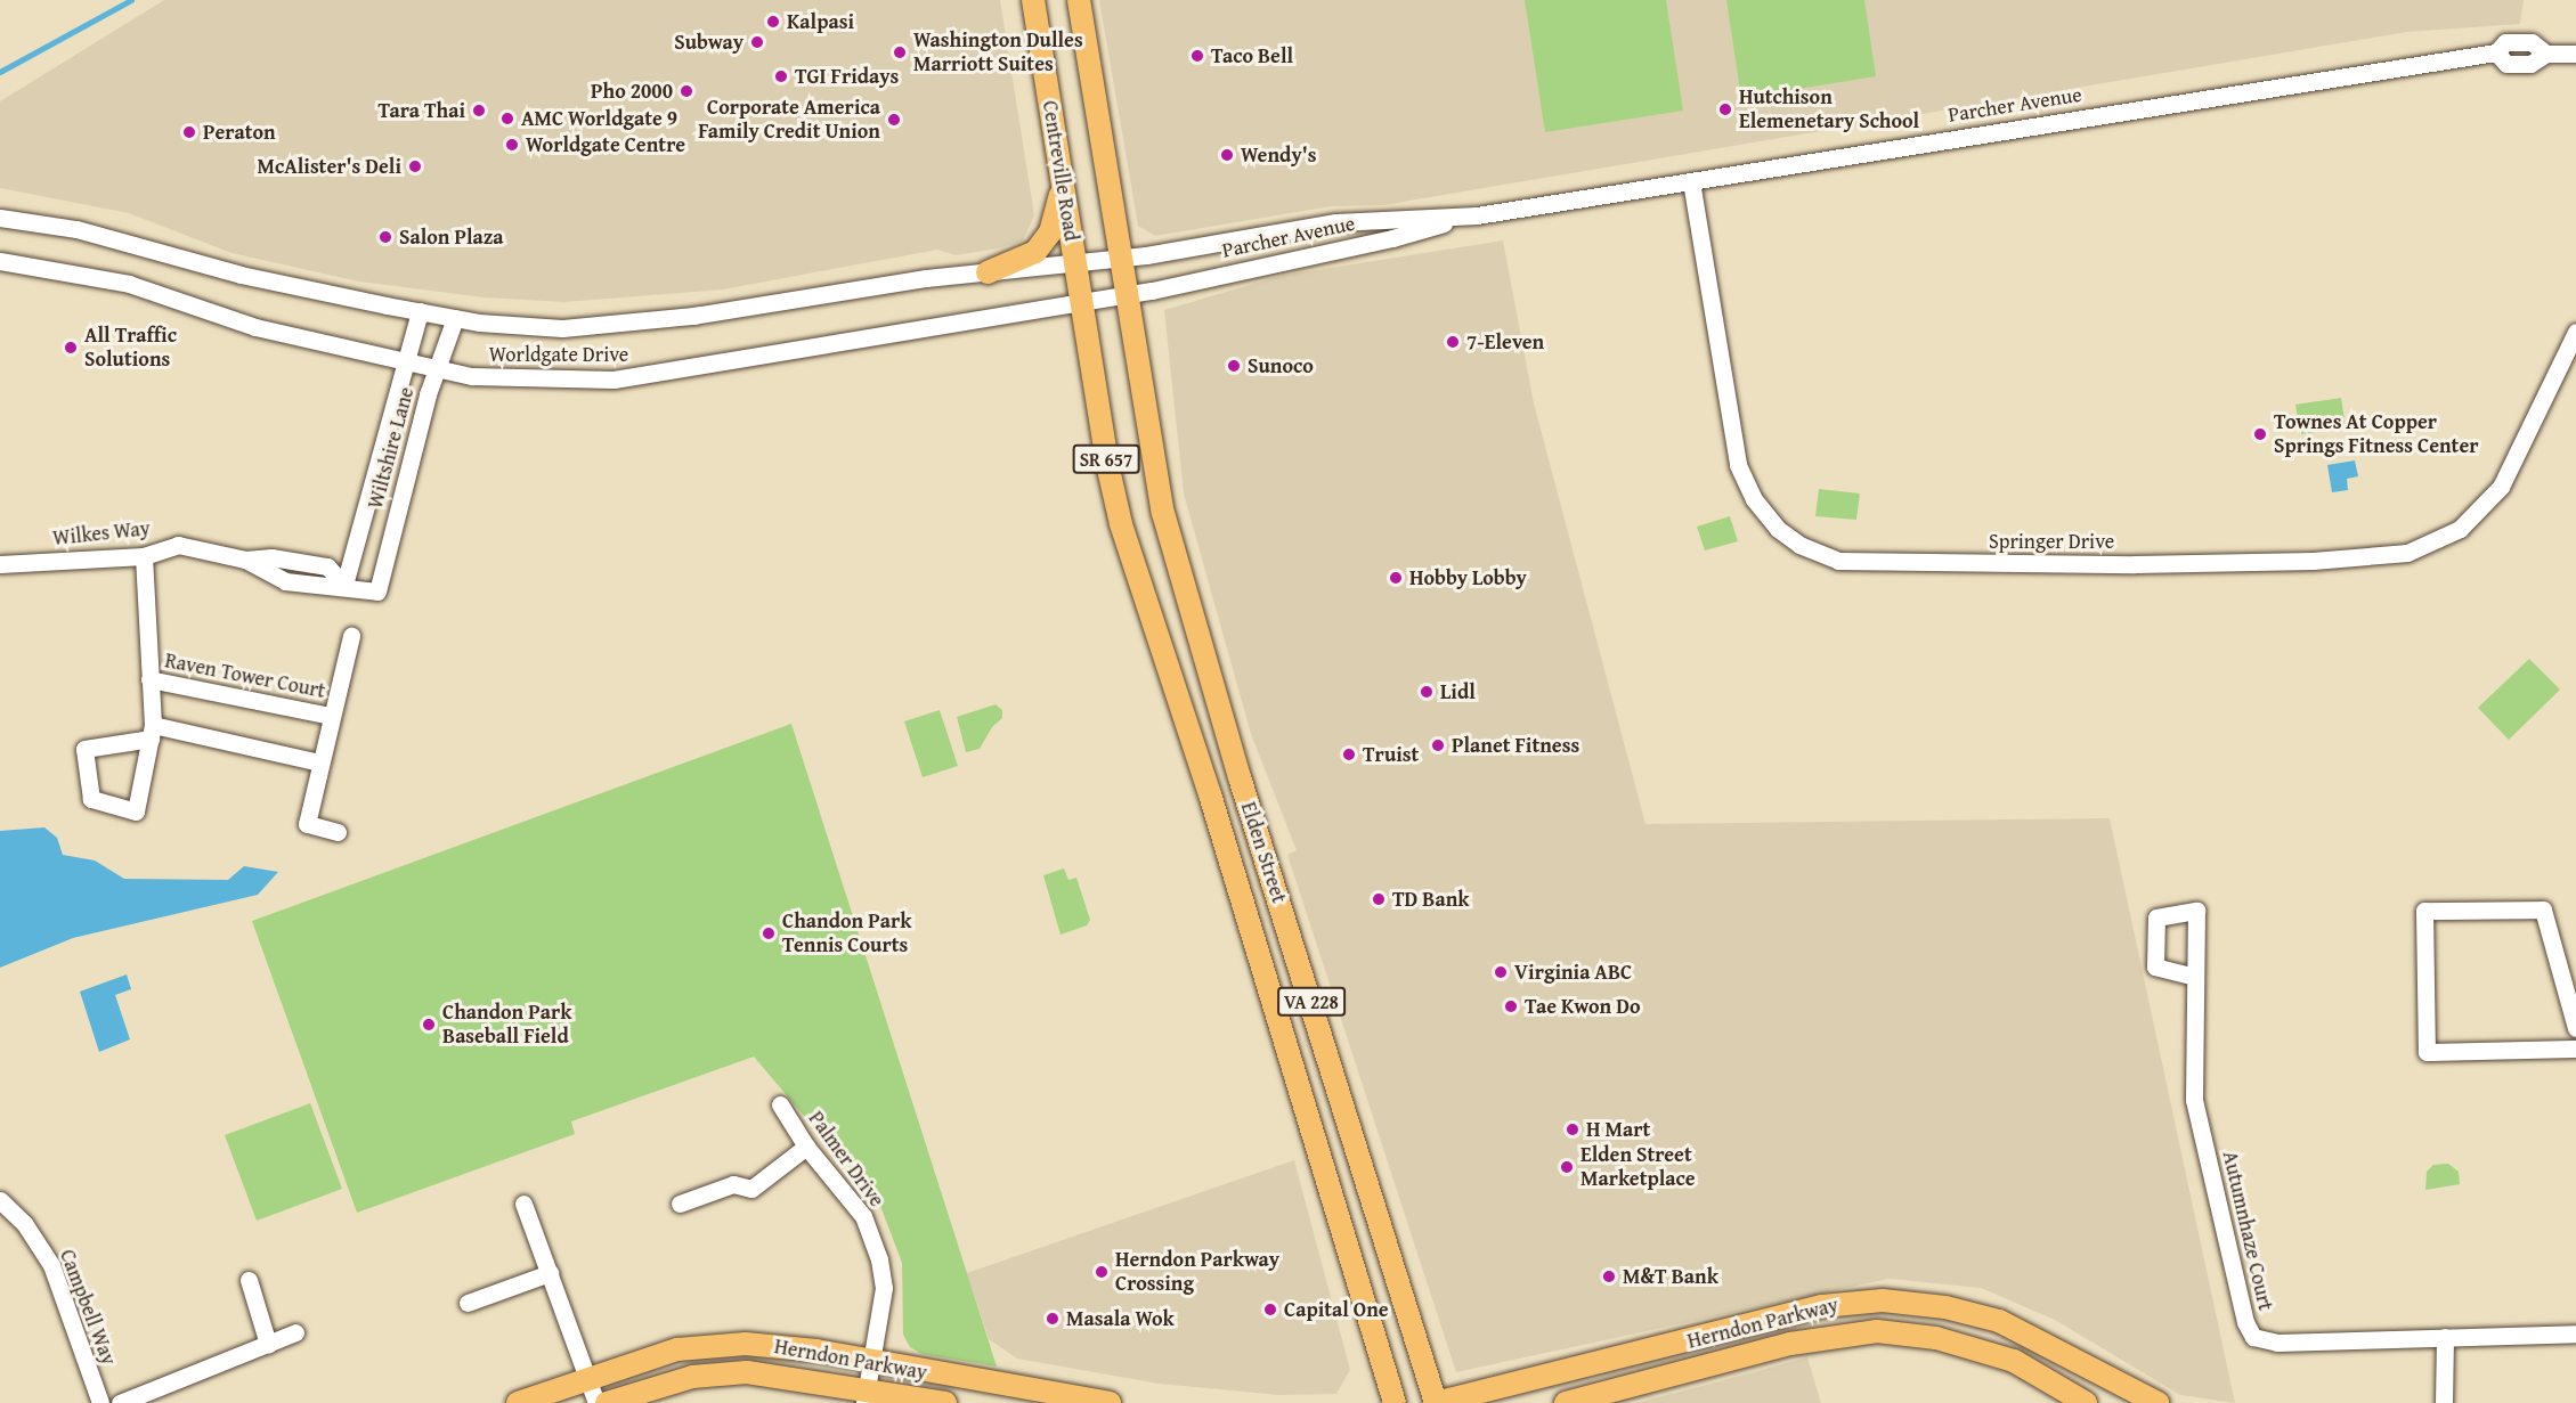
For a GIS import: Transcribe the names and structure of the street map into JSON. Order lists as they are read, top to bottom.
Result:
{
  "streets": {
    "main road": [
      "Centreville Road",
      "SR 657",
      "Elden Street",
      "VA 228",
      "Herndon Parkway"
    ],
    "street": [
      "Parcher Avenue",
      "Worldgate Drive",
      "Wiltshire Lane",
      "Wilkes Way",
      "Springer Drive",
      "Raven Tower Court",
      "Palmer Drive",
      "Autumnhaze Court",
      "Campbell Way"
    ]
  },
  "crossings": [
    ["Parcher Avenue", "Worldgate Drive"],
    ["Parcher Avenue", "SR 657"],
    ["Parcher Avenue", "Springer Drive"],
    ["Parcher Avenue", "Elden Street"],
    ["Centreville Road", "Worldgate Drive"],
    ["Centreville Road", "Elden Street"],
    ["Worldgate Drive", "Wiltshire Lane"],
    ["Worldgate Drive", "SR 657"],
    ["Worldgate Drive", "Elden Street"],
    ["Wiltshire Lane", "Wilkes Way"],
    ["SR 657", "Elden Street"],
    ["Wilkes Way", "Raven Tower Court"],
    ["Elden Street", "Herndon Parkway"],
    ["Palmer Drive", "Herndon Parkway"]
  ],
  "places": [
    "Kalpasi",
    "Subway",
    "Washington Dulles Marriott Suites",
    "Taco Bell",
    "TGI Fridays",
    "Pho 2000",
    "Hutchison Elemenetary School",
    "Tara Thai",
    "AMC Worldgate 9",
    "Corporate America Family Credit Union",
    "Peraton",
    "Worldgate Centre",
    "Wendy's",
    "McAlister's Deli",
    "Salon Plaza",
    "7-Eleven",
    "All Traffic Solutions",
    "Sunoco",
    "Townes At Copper Springs Fitness Center",
    "Hobby Lobby",
    "Lidl",
    "Planet Fitness",
    "Truist",
    "TD Bank",
    "Chandon Park Tennis Courts",
    "Virginia ABC",
    "Tae Kwon Do",
    "Chandon Park Baseball Field",
    "H Mart",
    "Elden Street Marketplace",
    "Herndon Parkway Crossing",
    "M&T Bank",
    "Capital One",
    "Masala Wok"
  ]
}
